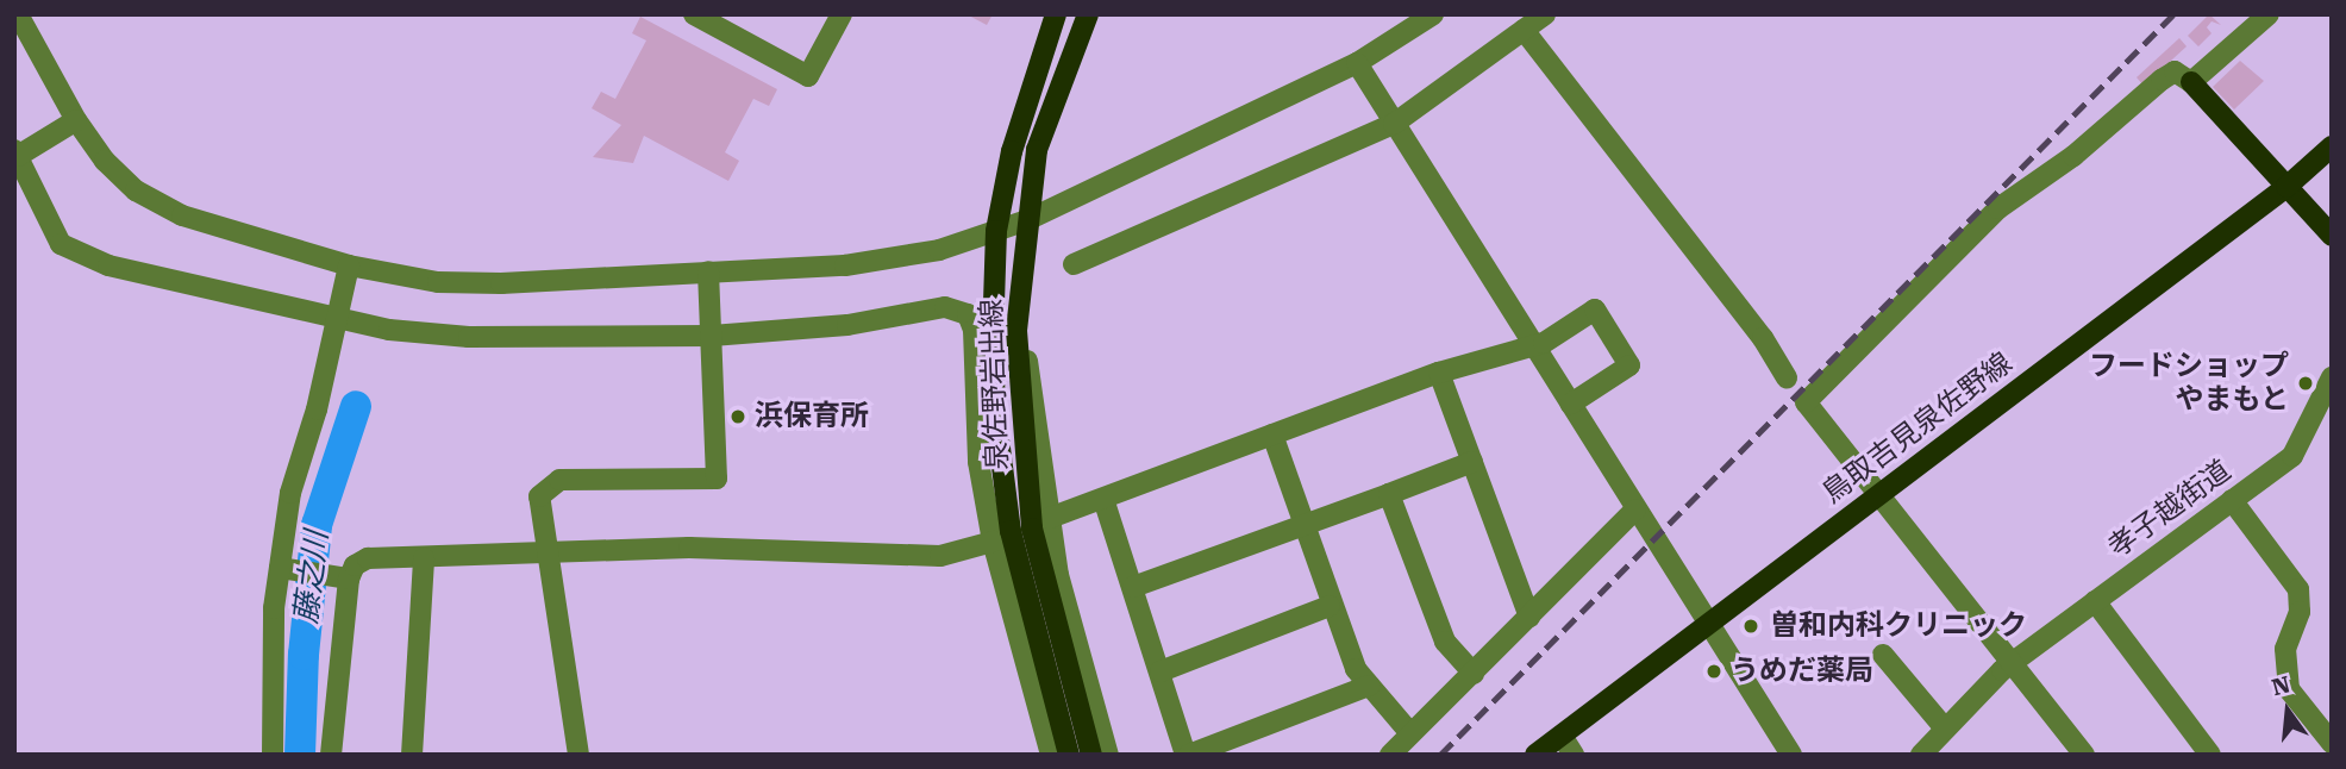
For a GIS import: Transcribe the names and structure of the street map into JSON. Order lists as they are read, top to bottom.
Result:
{
  "streets": {
    "main road": ["泉佐野岩出線", "鳥取吉見泉佐野線"],
    "street": ["孝子越街道"]
  },
  "water": ["藤之川"],
  "places": [
    "フードショップ やまもと",
    "浜保育所",
    "曽和内科クリニック",
    "うめだ薬局"
  ],
  "north": "top"
}
